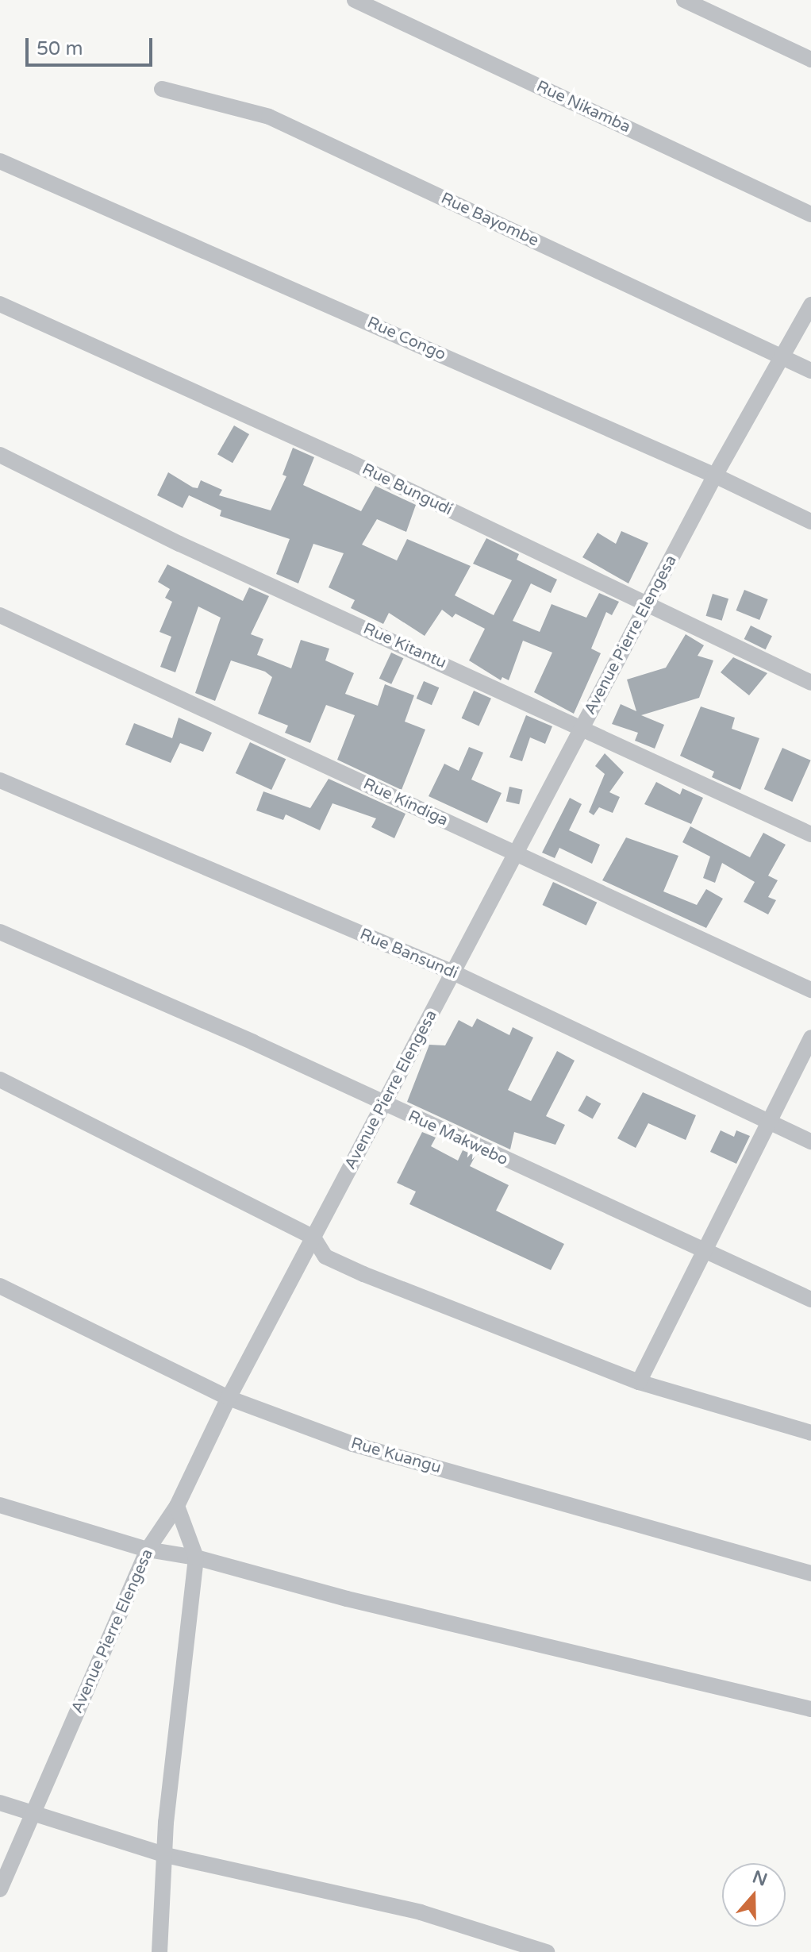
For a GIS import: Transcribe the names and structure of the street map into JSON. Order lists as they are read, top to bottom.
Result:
{
  "streets": {
    "street": [
      "Rue Nikamba",
      "Rue Bayombe",
      "Rue Congo",
      "Rue Bungudi",
      "Avenue Pierre Elengesa",
      "Rue Kitantu",
      "Rue Kindiga",
      "Rue Bansundi",
      "Rue Makwebo",
      "Rue Kuangu"
    ]
  },
  "crossings": [
    ["Rue Bayombe", "Avenue Pierre Elengesa"],
    ["Rue Congo", "Avenue Pierre Elengesa"],
    ["Rue Bungudi", "Avenue Pierre Elengesa"],
    ["Avenue Pierre Elengesa", "Rue Kitantu"],
    ["Avenue Pierre Elengesa", "Rue Kindiga"],
    ["Avenue Pierre Elengesa", "Rue Bansundi"],
    ["Avenue Pierre Elengesa", "Rue Makwebo"],
    ["Avenue Pierre Elengesa", "Rue Kuangu"]
  ],
  "scale_bar": "50 m",
  "north": "top"
}
